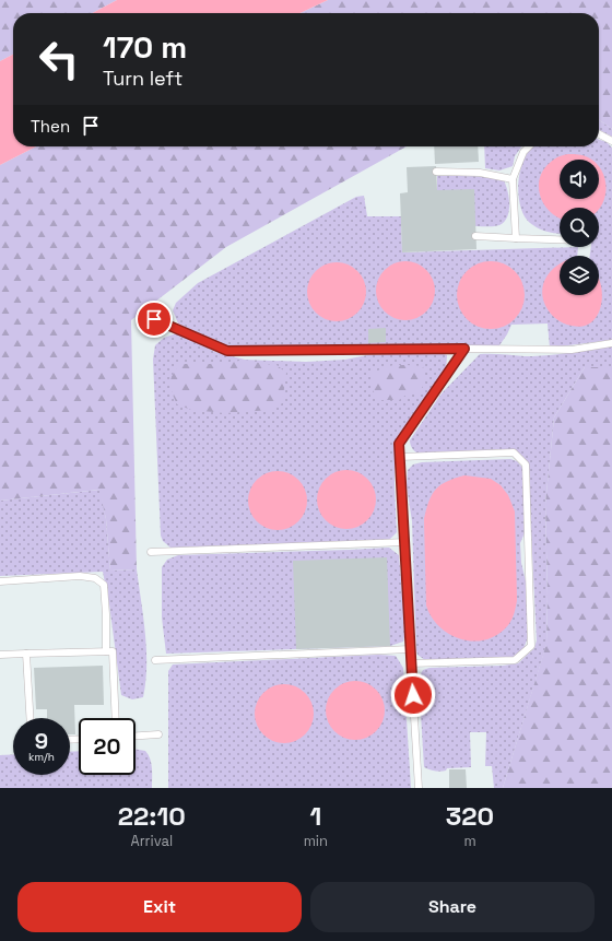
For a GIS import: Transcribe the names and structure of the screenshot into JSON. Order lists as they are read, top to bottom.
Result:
{
  "page": {
    "turn": ["170 m", "Turn left"],
    "then": "Then",
    "speed": "9 km/h",
    "limit": "20",
    "eta": [
      "22:10",
      "Arrival",
      "1",
      "min",
      "320",
      "m"
    ],
    "buttons": ["Exit", "Share"]
  }
}
